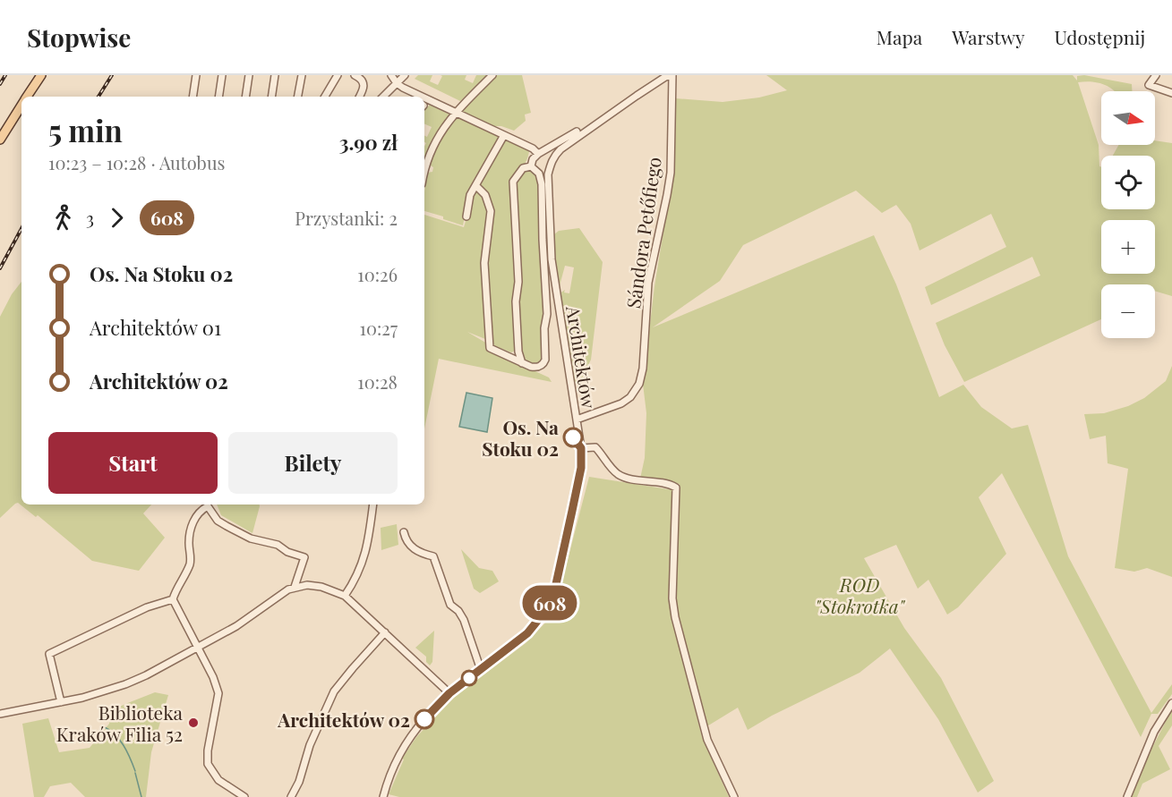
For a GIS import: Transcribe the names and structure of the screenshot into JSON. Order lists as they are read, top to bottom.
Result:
{
  "streets": {
    "street": ["Sándora Petőfiego", "Architektów"]
  },
  "crossings": [
    ["Sándora Petőfiego", "Architektów"]
  ],
  "parks": ["ROD \"Stokrotka\""],
  "places": ["Os. Na Stoku 02", "Architektów 02", "Biblioteka Kraków Filia 52"],
  "lines": ["bus line 608"],
  "north": "right",
  "page": {
    "header": "Stopwise",
    "nav": ["Mapa", "Warstwy", "Udostępnij"],
    "on_map": "608",
    "map_buttons": ["+", "−"],
    "heading": ["5 min", "10:23 – 10:28 · Autobus", "3.90 zł"],
    "legs": ["3", "608", "Przystanki: 2"],
    "list": [
      {
        "name": "Os. Na Stoku 02",
        "value": "10:26"
      },
      {
        "name": "Architektów 01",
        "value": "10:27"
      },
      {
        "name": "Architektów 02",
        "value": "10:28"
      }
    ],
    "buttons": ["Start", "Bilety"]
  }
}
